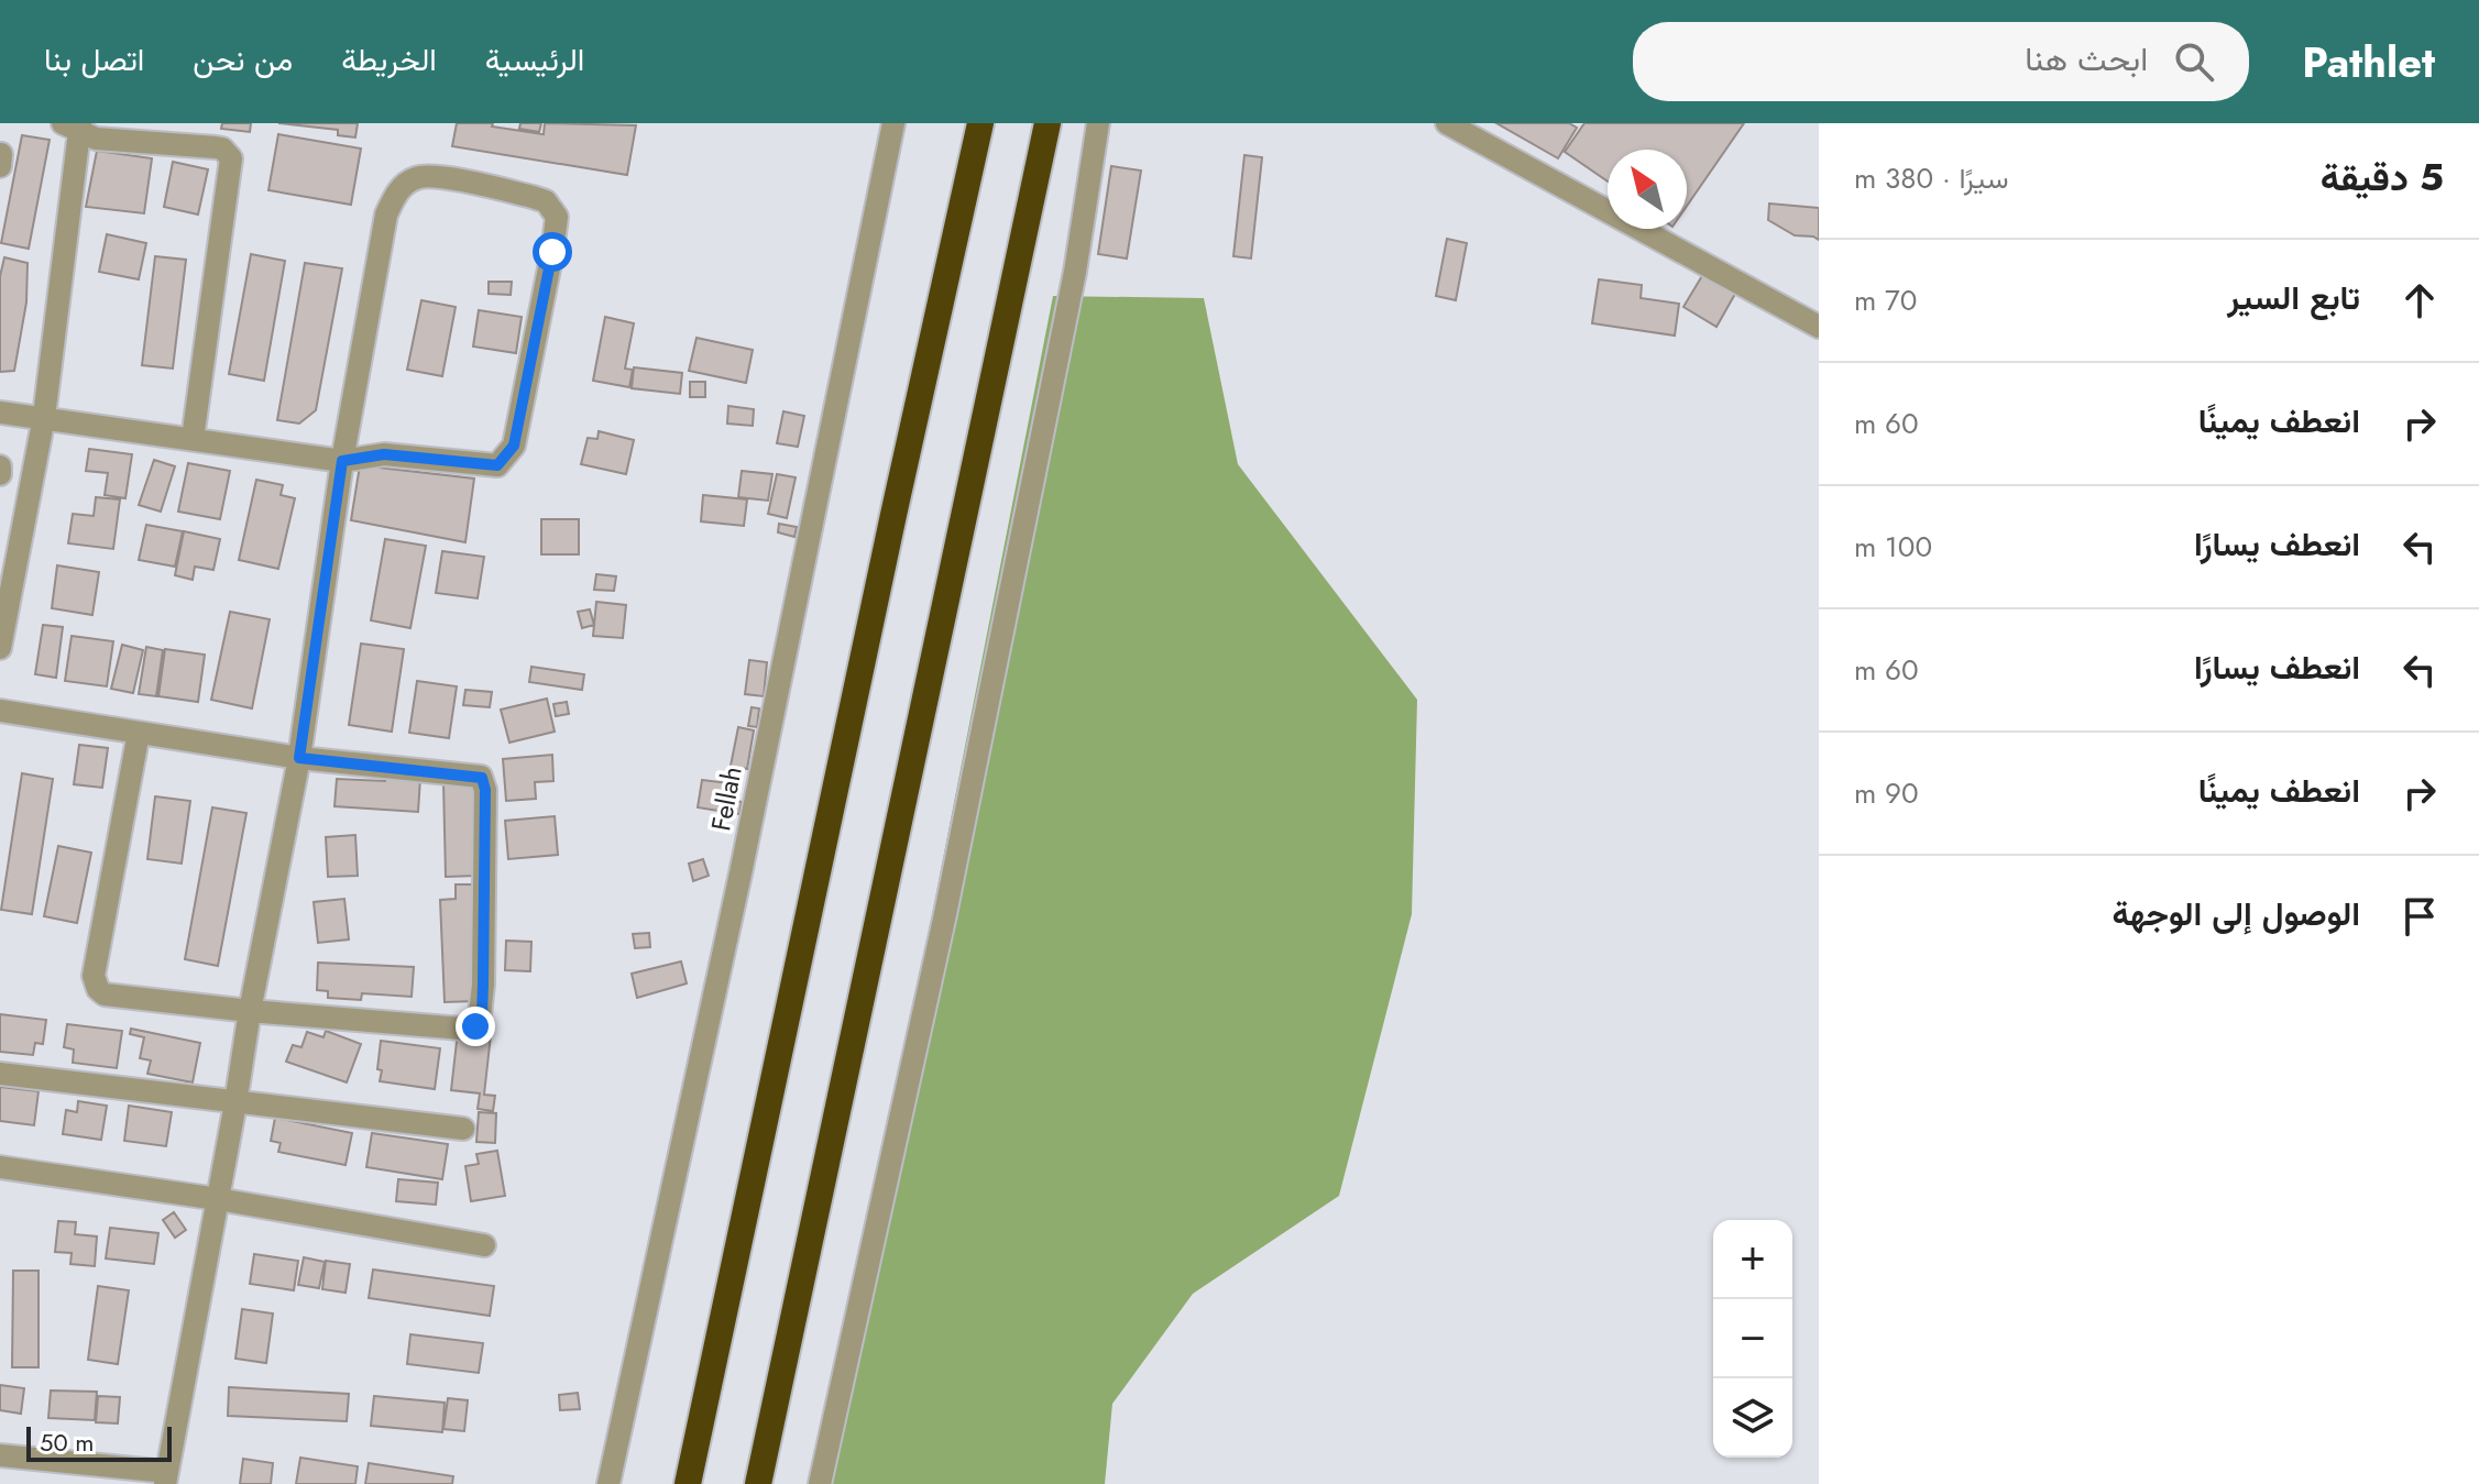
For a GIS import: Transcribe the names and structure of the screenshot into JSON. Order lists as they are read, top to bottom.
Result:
{
  "streets": {
    "street": ["Fellah"]
  },
  "scale_bar": "50 m",
  "north": "top left",
  "page": {
    "header": "Pathlet",
    "search": "ابحث هنا",
    "nav": [
      "الرئيسية",
      "الخريطة",
      "من نحن",
      "اتصل بنا"
    ],
    "heading": ["5 دقيقة", "سيرًا · 380 m"],
    "list": [
      ["تابع السير", "70 m"],
      ["انعطف يمينًا", "60 m"],
      ["انعطف يسارًا", "100 m"],
      ["انعطف يسارًا", "60 m"],
      ["انعطف يمينًا", "90 m"],
      "الوصول إلى الوجهة"
    ],
    "map_buttons": ["+", "−"],
    "scale": "50 m"
  }
}
